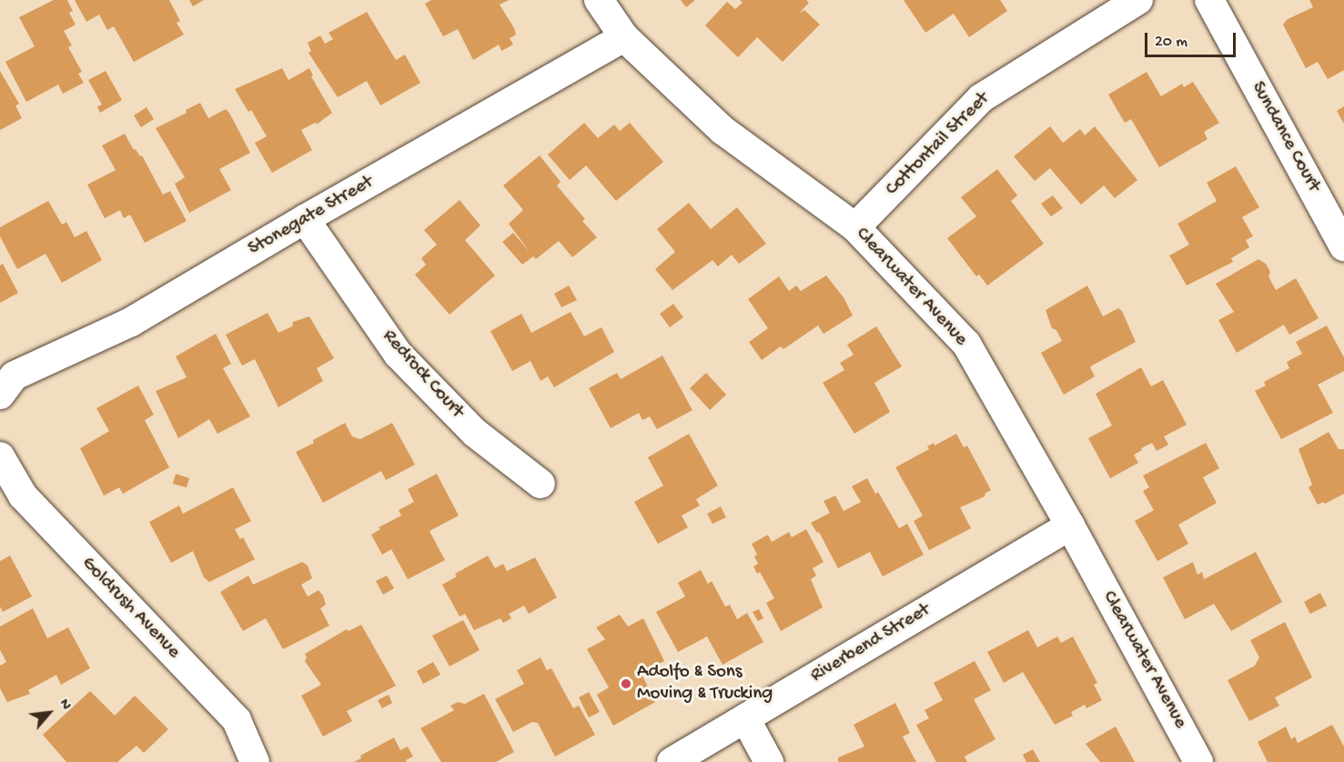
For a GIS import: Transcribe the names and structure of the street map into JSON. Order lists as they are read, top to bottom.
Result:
{
  "streets": {
    "street": [
      "Sundance Court",
      "Cottontail Street",
      "Stonegate Street",
      "Clearwater Avenue",
      "Redrock Court",
      "Goldrush Avenue",
      "Riverbend Street"
    ]
  },
  "crossings": [
    ["Cottontail Street", "Clearwater Avenue"],
    ["Stonegate Street", "Clearwater Avenue"],
    ["Stonegate Street", "Redrock Court"],
    ["Clearwater Avenue", "Riverbend Street"]
  ],
  "places": ["Adolfo & Sons Moving & Trucking"],
  "scale_bar": "20 m",
  "north": "top right"
}
